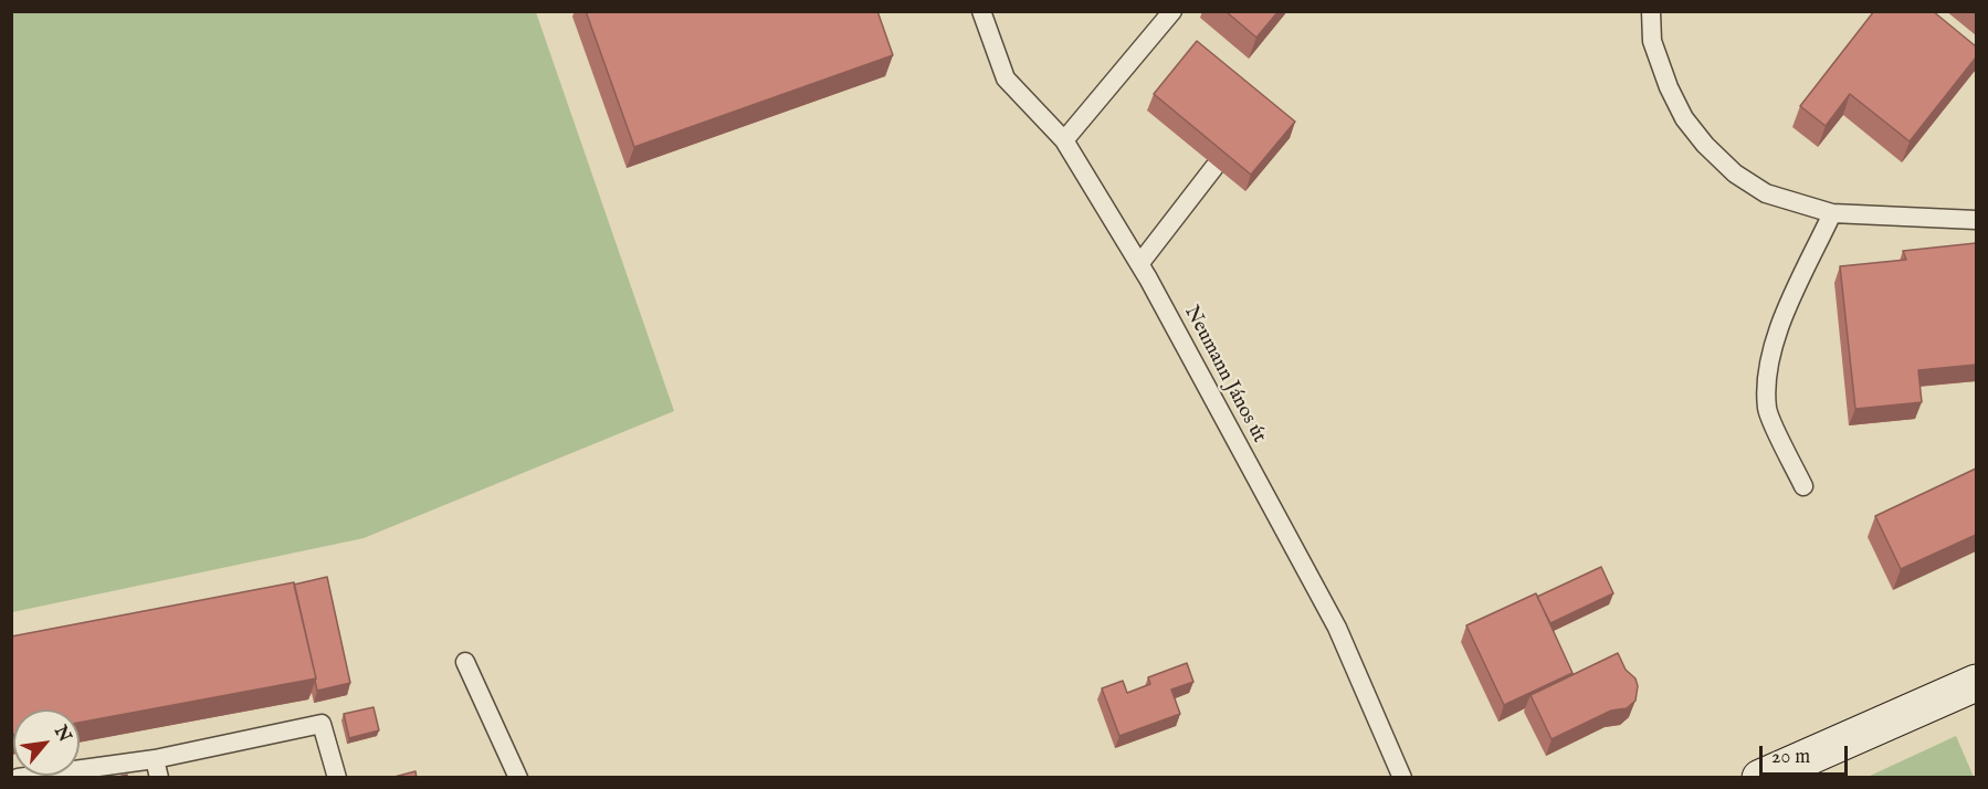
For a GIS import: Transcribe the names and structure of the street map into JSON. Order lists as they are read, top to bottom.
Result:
{
  "streets": {
    "lane": ["Neumann János út"]
  },
  "scale_bar": "20 m",
  "north": "top right"
}
